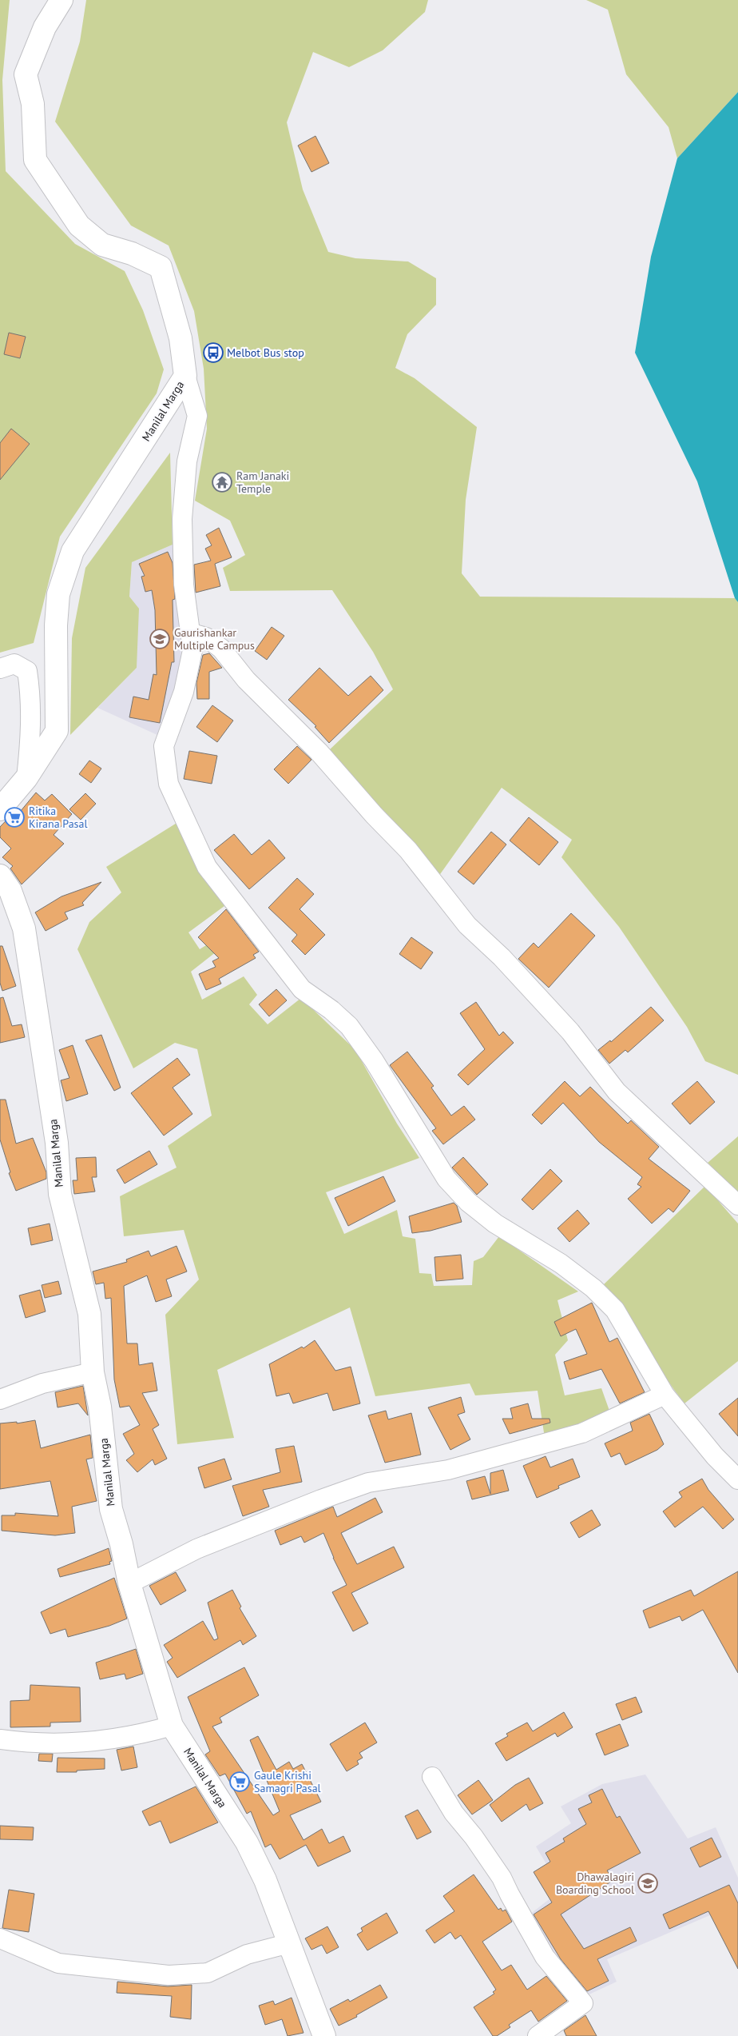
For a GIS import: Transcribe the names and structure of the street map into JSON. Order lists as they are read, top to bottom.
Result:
{
  "streets": {
    "street": ["Manilal Marga"]
  },
  "places": {
    "bus stop": ["Melbot Bus stop"],
    "temple": ["Ram Janaki Temple"],
    "school or university": ["Gaurishankar Multiple Campus", "Dhawalagiri Boarding School"],
    "supermarket": ["Ritika Kirana Pasal", "Gaule Krishi Samagri Pasal"]
  }
}
